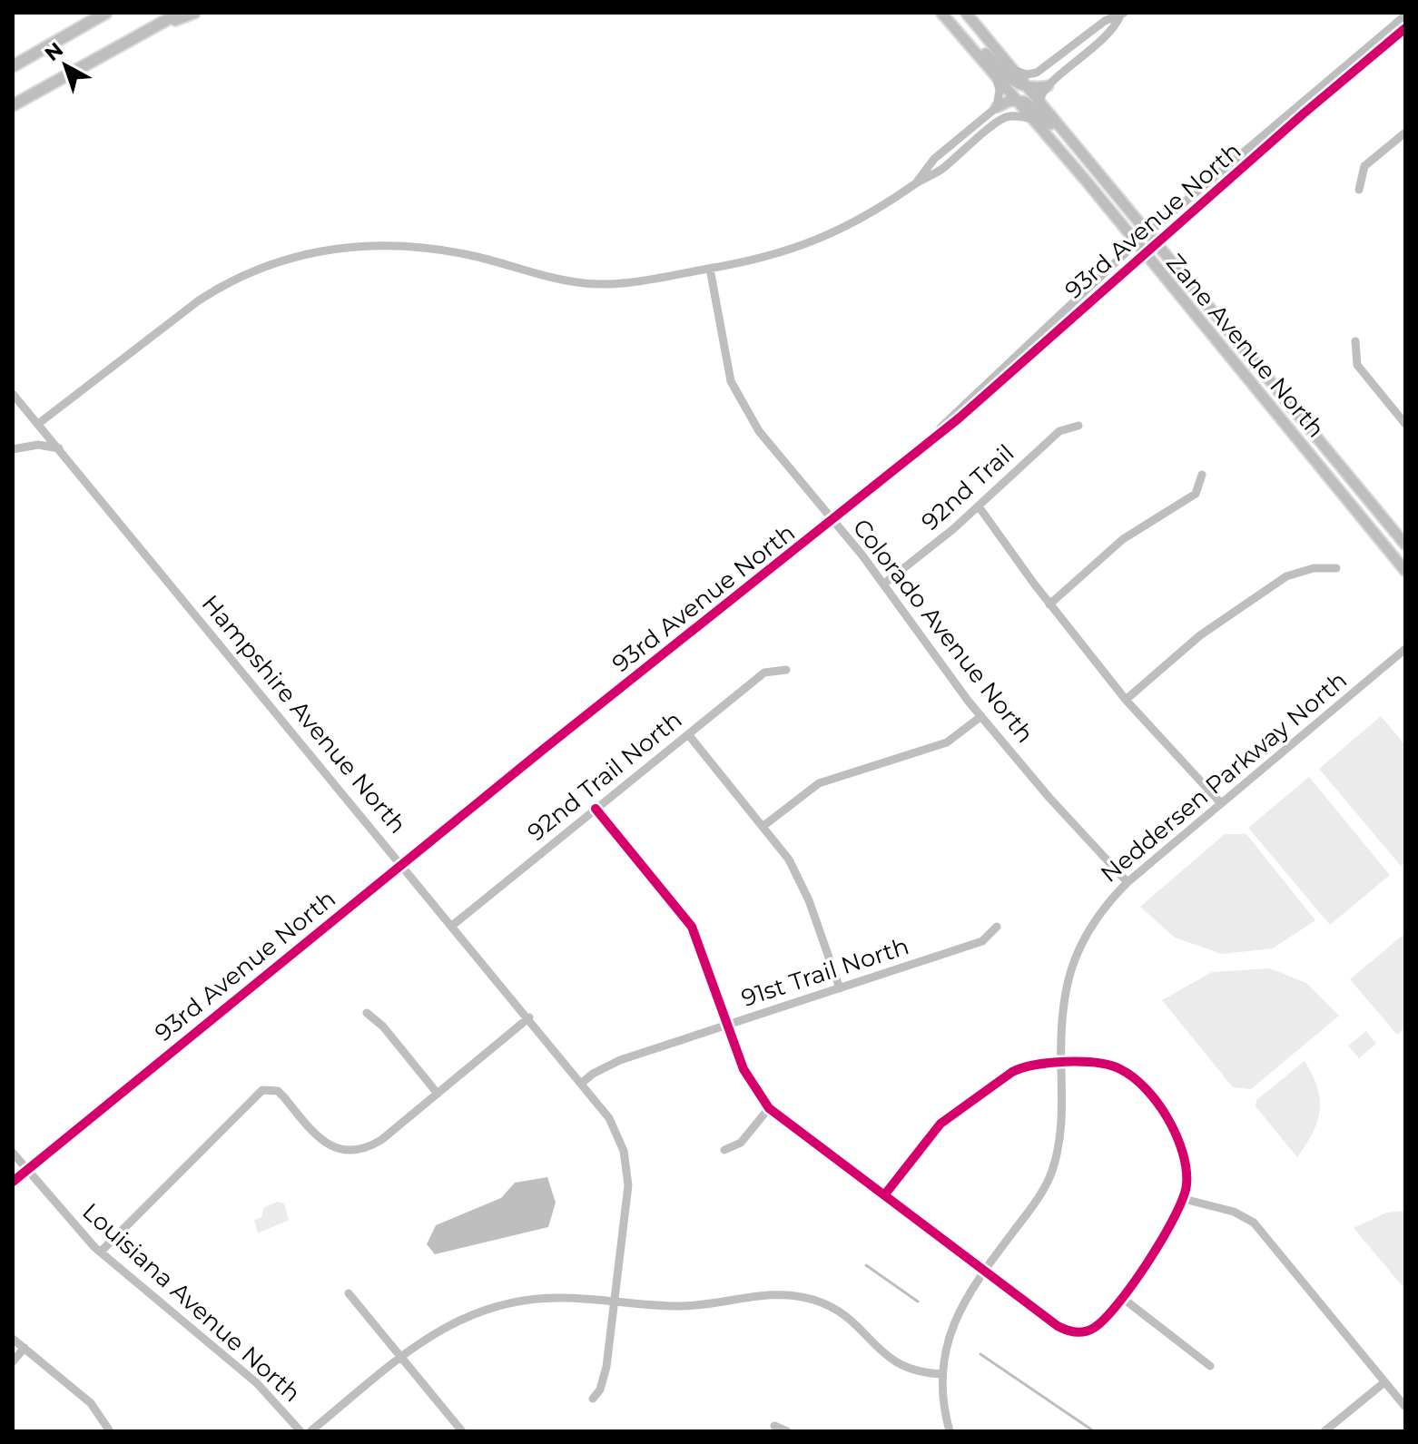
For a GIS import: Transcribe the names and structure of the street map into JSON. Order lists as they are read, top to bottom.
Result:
{
  "streets": {
    "main road": ["Zane Avenue North"],
    "street": [
      "93rd Avenue North",
      "92nd Trail",
      "Colorado Avenue North",
      "Hampshire Avenue North",
      "92nd Trail North",
      "Neddersen Parkway North",
      "91st Trail North",
      "Louisiana Avenue North"
    ]
  },
  "crossings": [
    ["93rd Avenue North", "Zane Avenue North"],
    ["93rd Avenue North", "Colorado Avenue North"],
    ["93rd Avenue North", "Hampshire Avenue North"],
    ["93rd Avenue North", "Louisiana Avenue North"],
    ["92nd Trail", "Colorado Avenue North"],
    ["Colorado Avenue North", "Neddersen Parkway North"],
    ["Hampshire Avenue North", "92nd Trail North"],
    ["Hampshire Avenue North", "91st Trail North"]
  ],
  "north": "top left"
}
